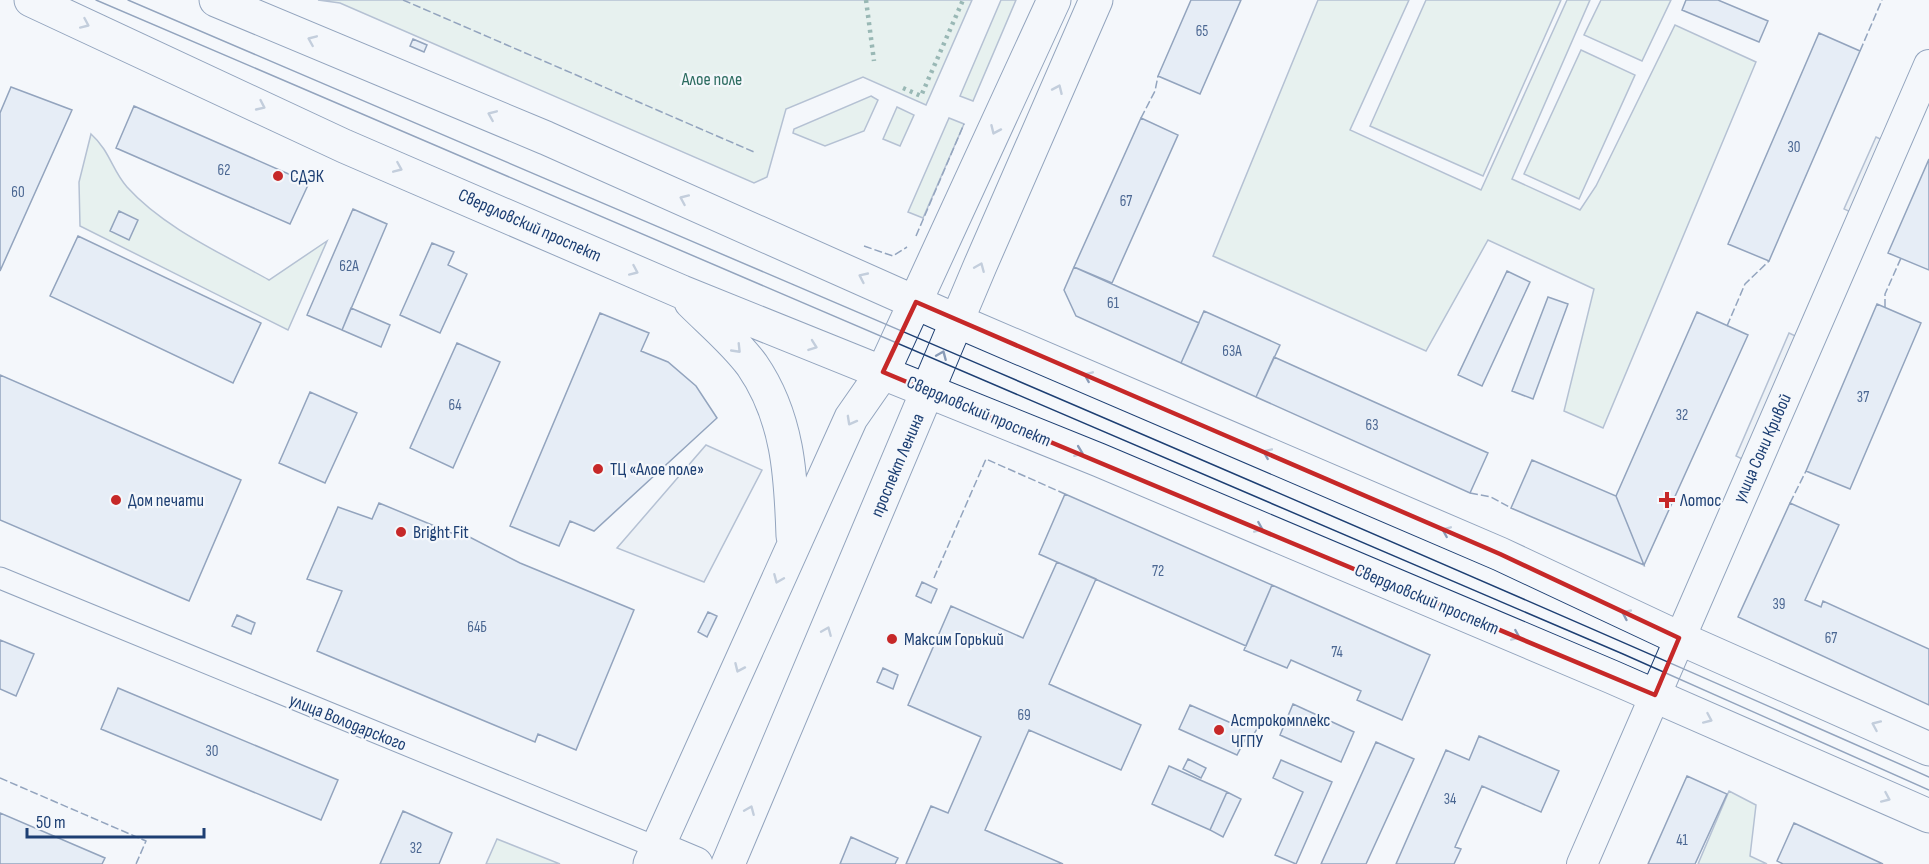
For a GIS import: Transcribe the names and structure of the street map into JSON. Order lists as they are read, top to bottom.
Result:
{
  "streets": {
    "main road": ["Свердловский проспект", "проспект Ленина", "улица Володарского"],
    "street": ["улица Сони Кривой"]
  },
  "crossings": [
    ["Свердловский проспект", "улица Сони Кривой"],
    ["Свердловский проспект", "проспект Ленина"]
  ],
  "parks": ["Алое поле"],
  "places": {
    "other": [
      "СДЭК",
      "ТЦ «Алое поле»",
      "Дом печати",
      "Bright Fit",
      "Максим Горький",
      "Астрокомплекс ЧГПУ"
    ],
    "health": ["Лотос"]
  },
  "house_numbers": [
    "65",
    "30",
    "62",
    "60",
    "67",
    "62А",
    "61",
    "63А",
    "37",
    "64",
    "32",
    "63",
    "72",
    "39",
    "64Б",
    "67",
    "74",
    "69",
    "30",
    "34",
    "41",
    "32"
  ],
  "scale_bar": "50 m"
}
